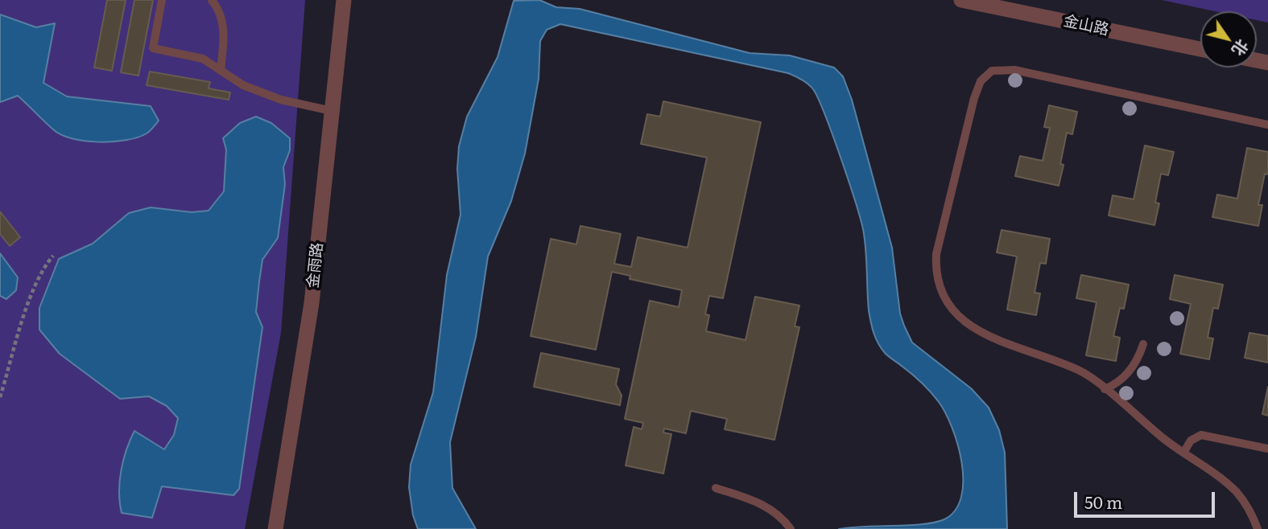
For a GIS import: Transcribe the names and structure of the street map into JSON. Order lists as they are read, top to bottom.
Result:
{
  "streets": {
    "street": ["金山路", "金雨路"]
  },
  "scale_bar": "50 m",
  "north": "bottom right"
}
